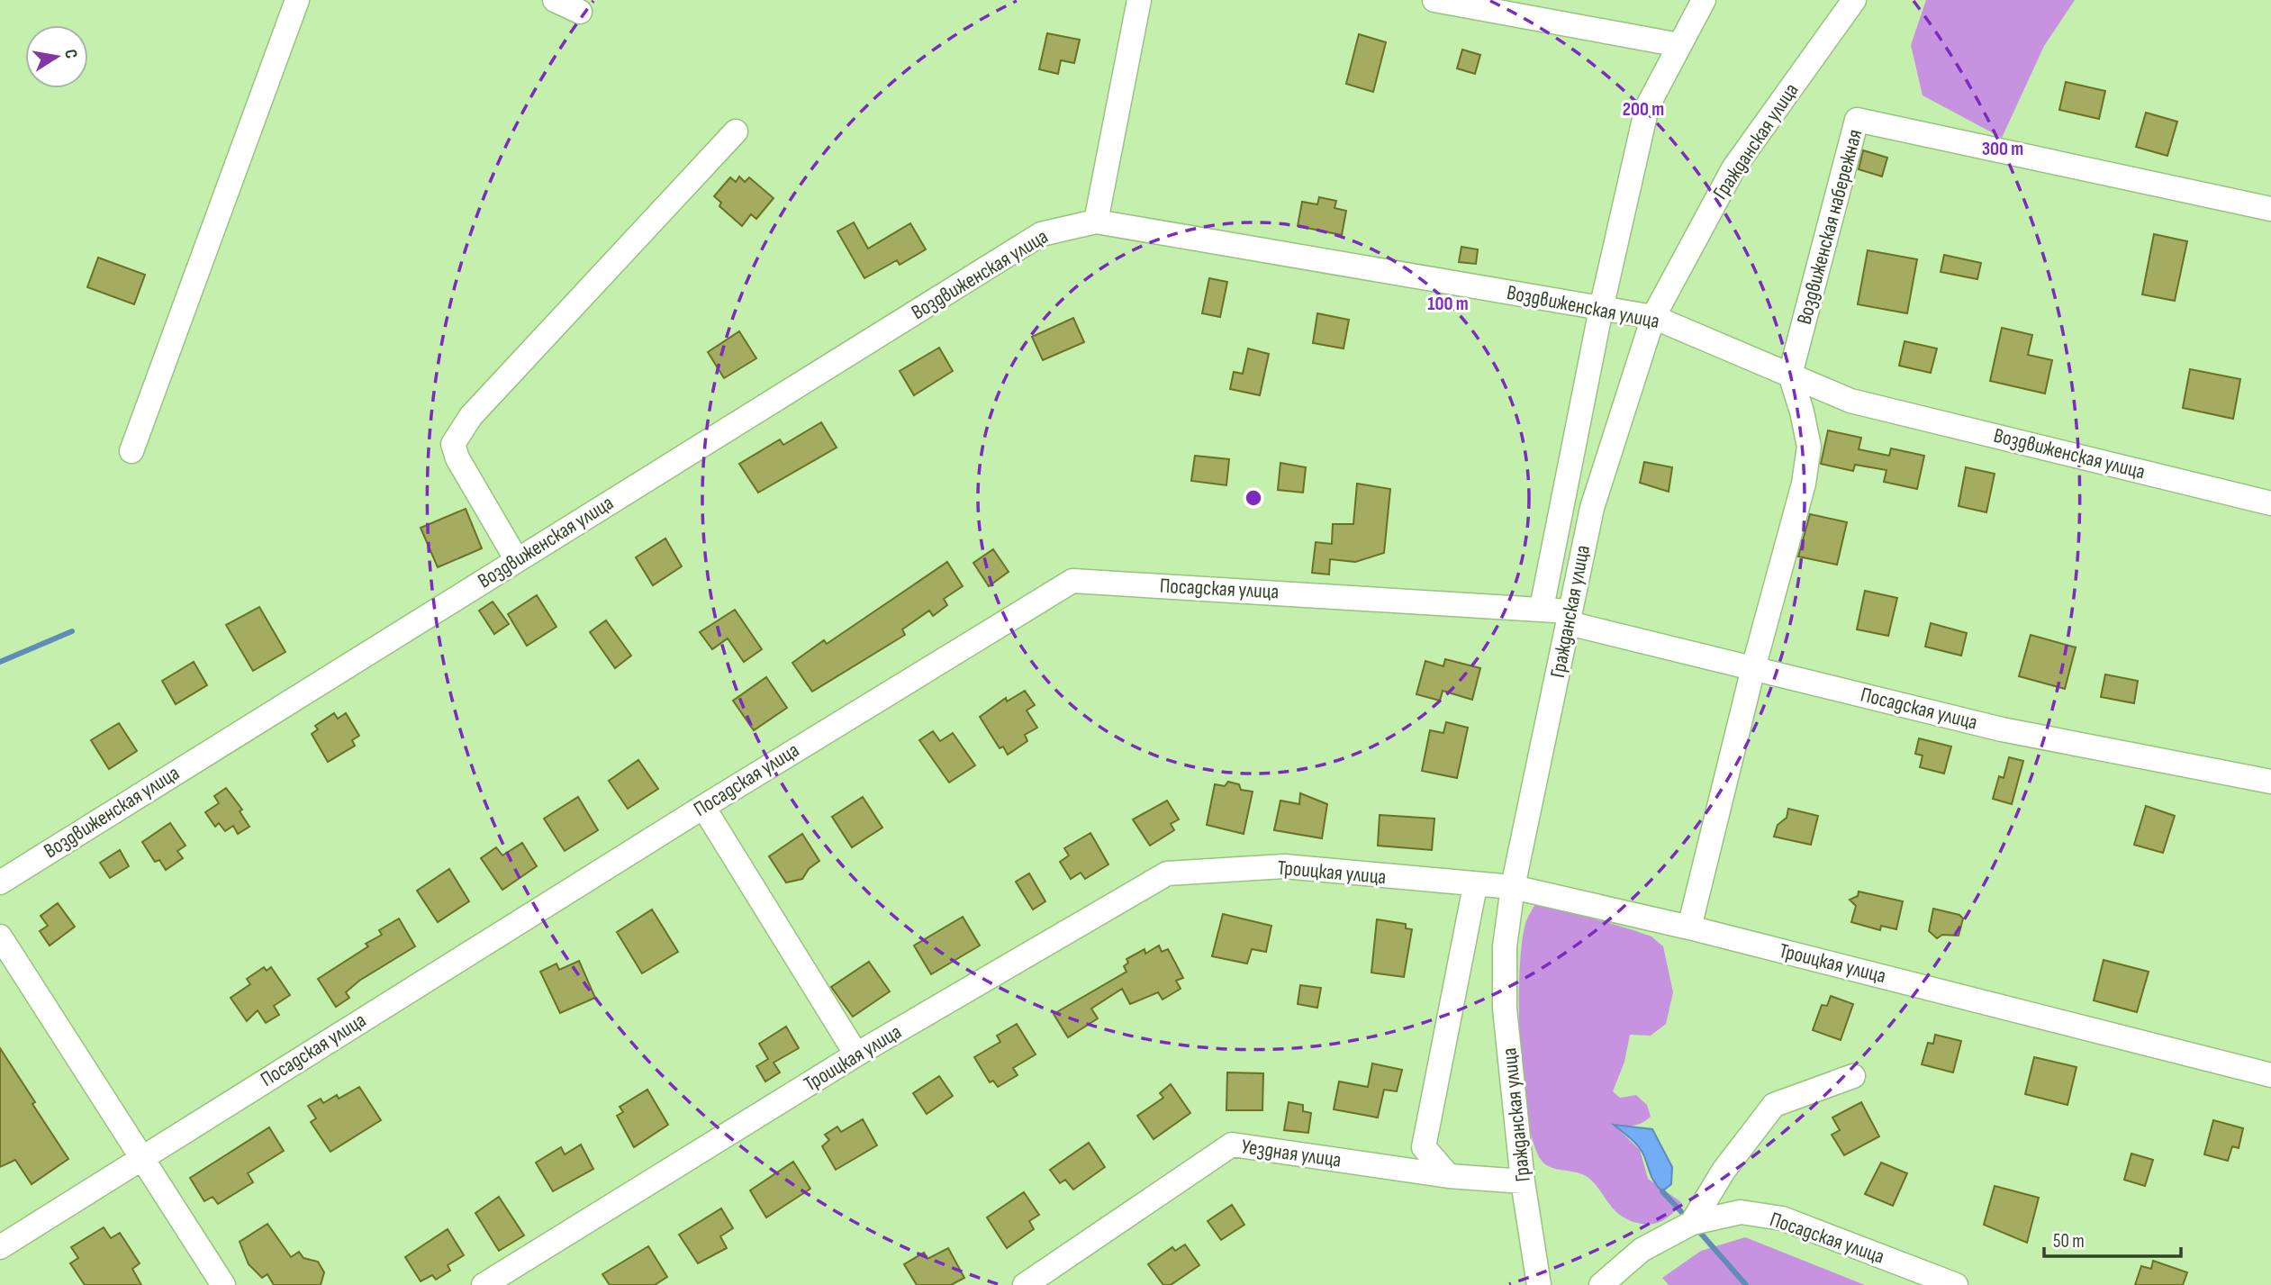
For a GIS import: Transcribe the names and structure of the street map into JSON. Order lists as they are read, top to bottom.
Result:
{
  "streets": {
    "street": [
      "Гражданская улица",
      "Воздвиженская набережная",
      "Воздвиженская улица",
      "Посадская улица",
      "Троицкая улица",
      "Уездная улица"
    ]
  },
  "crossings": [
    ["Гражданская улица", "Воздвиженская улица"],
    ["Гражданская улица", "Посадская улица"],
    ["Гражданская улица", "Троицкая улица"],
    ["Гражданская улица", "Уездная улица"],
    ["Воздвиженская набережная", "Воздвиженская улица"]
  ],
  "scale_bar": "50 m",
  "north": "right",
  "rings": ["200 m", "300 m", "100 m"]
}
